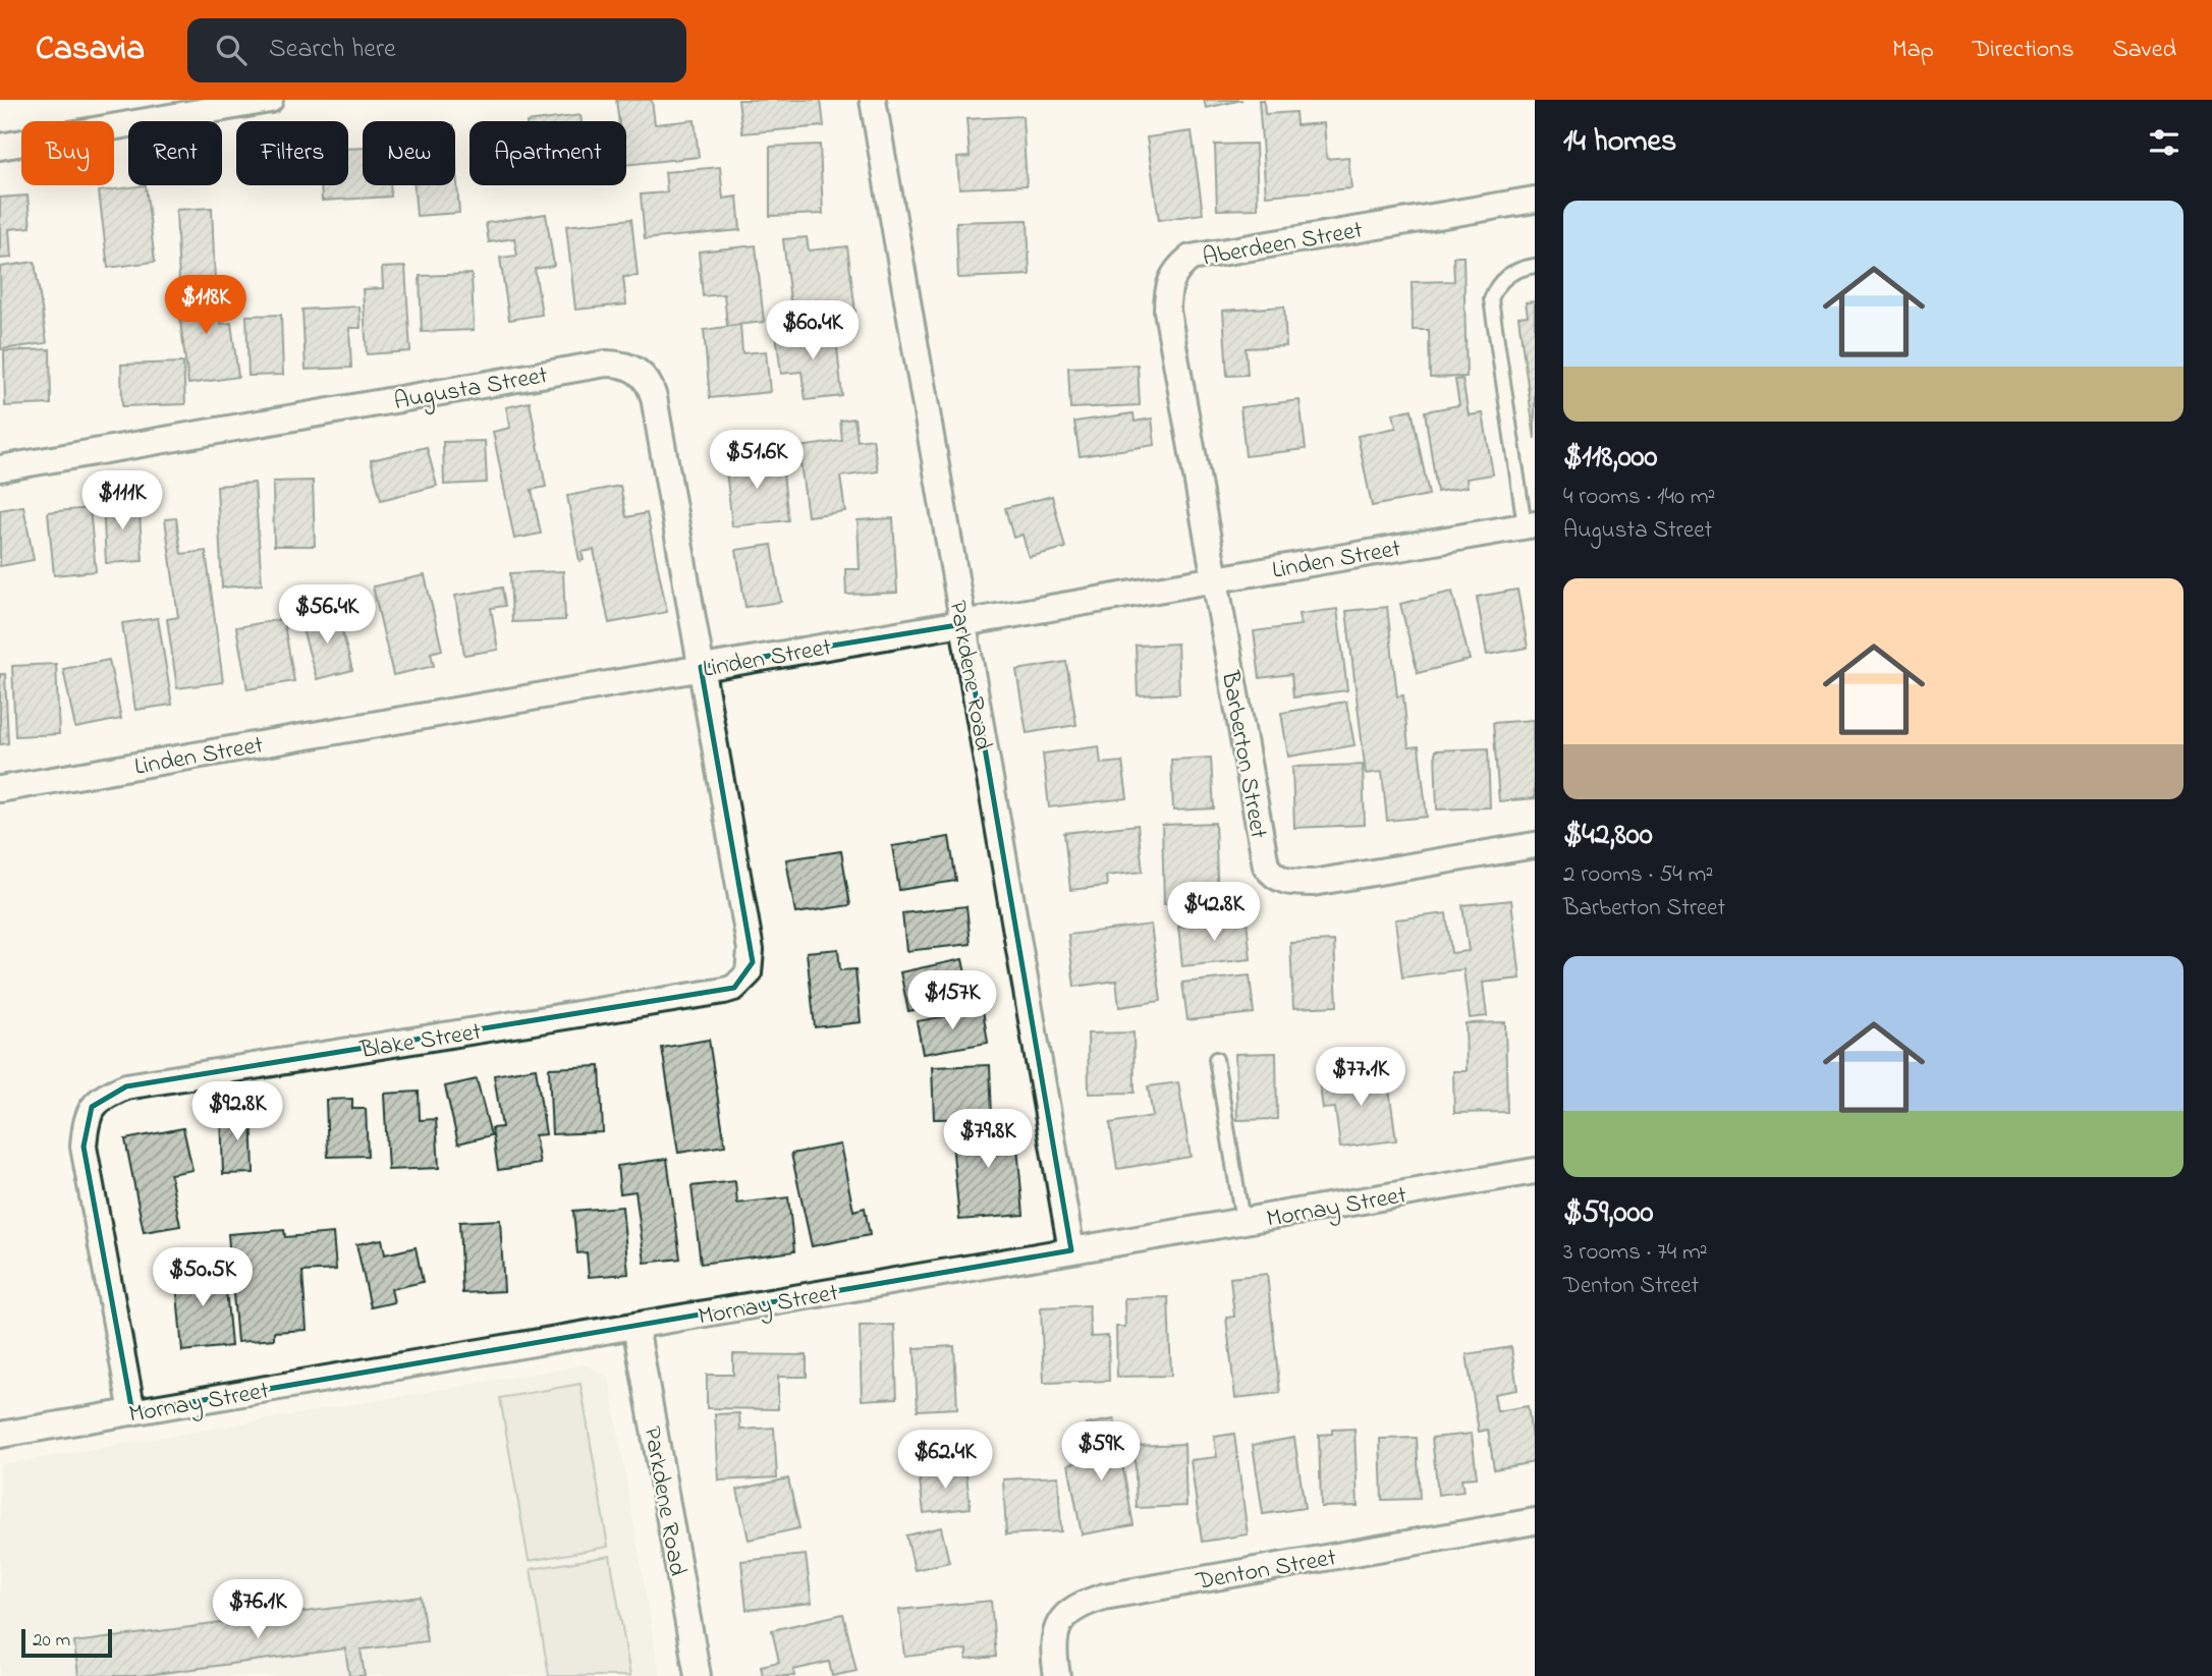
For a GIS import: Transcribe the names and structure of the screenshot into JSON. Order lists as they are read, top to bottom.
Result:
{
  "streets": {
    "street": [
      "Aberdeen Street",
      "Augusta Street",
      "Linden Street",
      "Parkdene Road",
      "Barberton Street",
      "Blake Street",
      "Mornay Street",
      "Denton Street"
    ]
  },
  "crossings": [
    ["Aberdeen Street", "Linden Street"],
    ["Aberdeen Street", "Barberton Street"],
    ["Augusta Street", "Linden Street"],
    ["Augusta Street", "Blake Street"],
    ["Linden Street", "Parkdene Road"],
    ["Linden Street", "Barberton Street"],
    ["Linden Street", "Blake Street"],
    ["Parkdene Road", "Mornay Street"],
    ["Blake Street", "Mornay Street"]
  ],
  "scale_bar": "20 m",
  "page": {
    "header": "Casavia",
    "search": "Search here",
    "nav": ["Map", "Directions", "Saved"],
    "heading": "14 homes",
    "chip": [
      "Buy",
      "Rent",
      "Filters",
      "New",
      "Apartment"
    ],
    "list": [
      {
        "name": "$118,000",
        "note": "4 rooms · 140 m² · Augusta Street"
      },
      {
        "name": "$42,800",
        "note": "2 rooms · 54 m² · Barberton Street"
      },
      {
        "name": "$59,000",
        "note": "3 rooms · 74 m² · Denton Street"
      }
    ],
    "price": [
      "$118K",
      "$60.4K",
      "$51.6K",
      "$111K",
      "$56.4K",
      "$42.8K",
      "$157K",
      "$77.1K",
      "$92.8K",
      "$79.8K",
      "$50.5K",
      "$59K",
      "$62.4K",
      "$76.1K"
    ],
    "scale": "20 m"
  }
}
